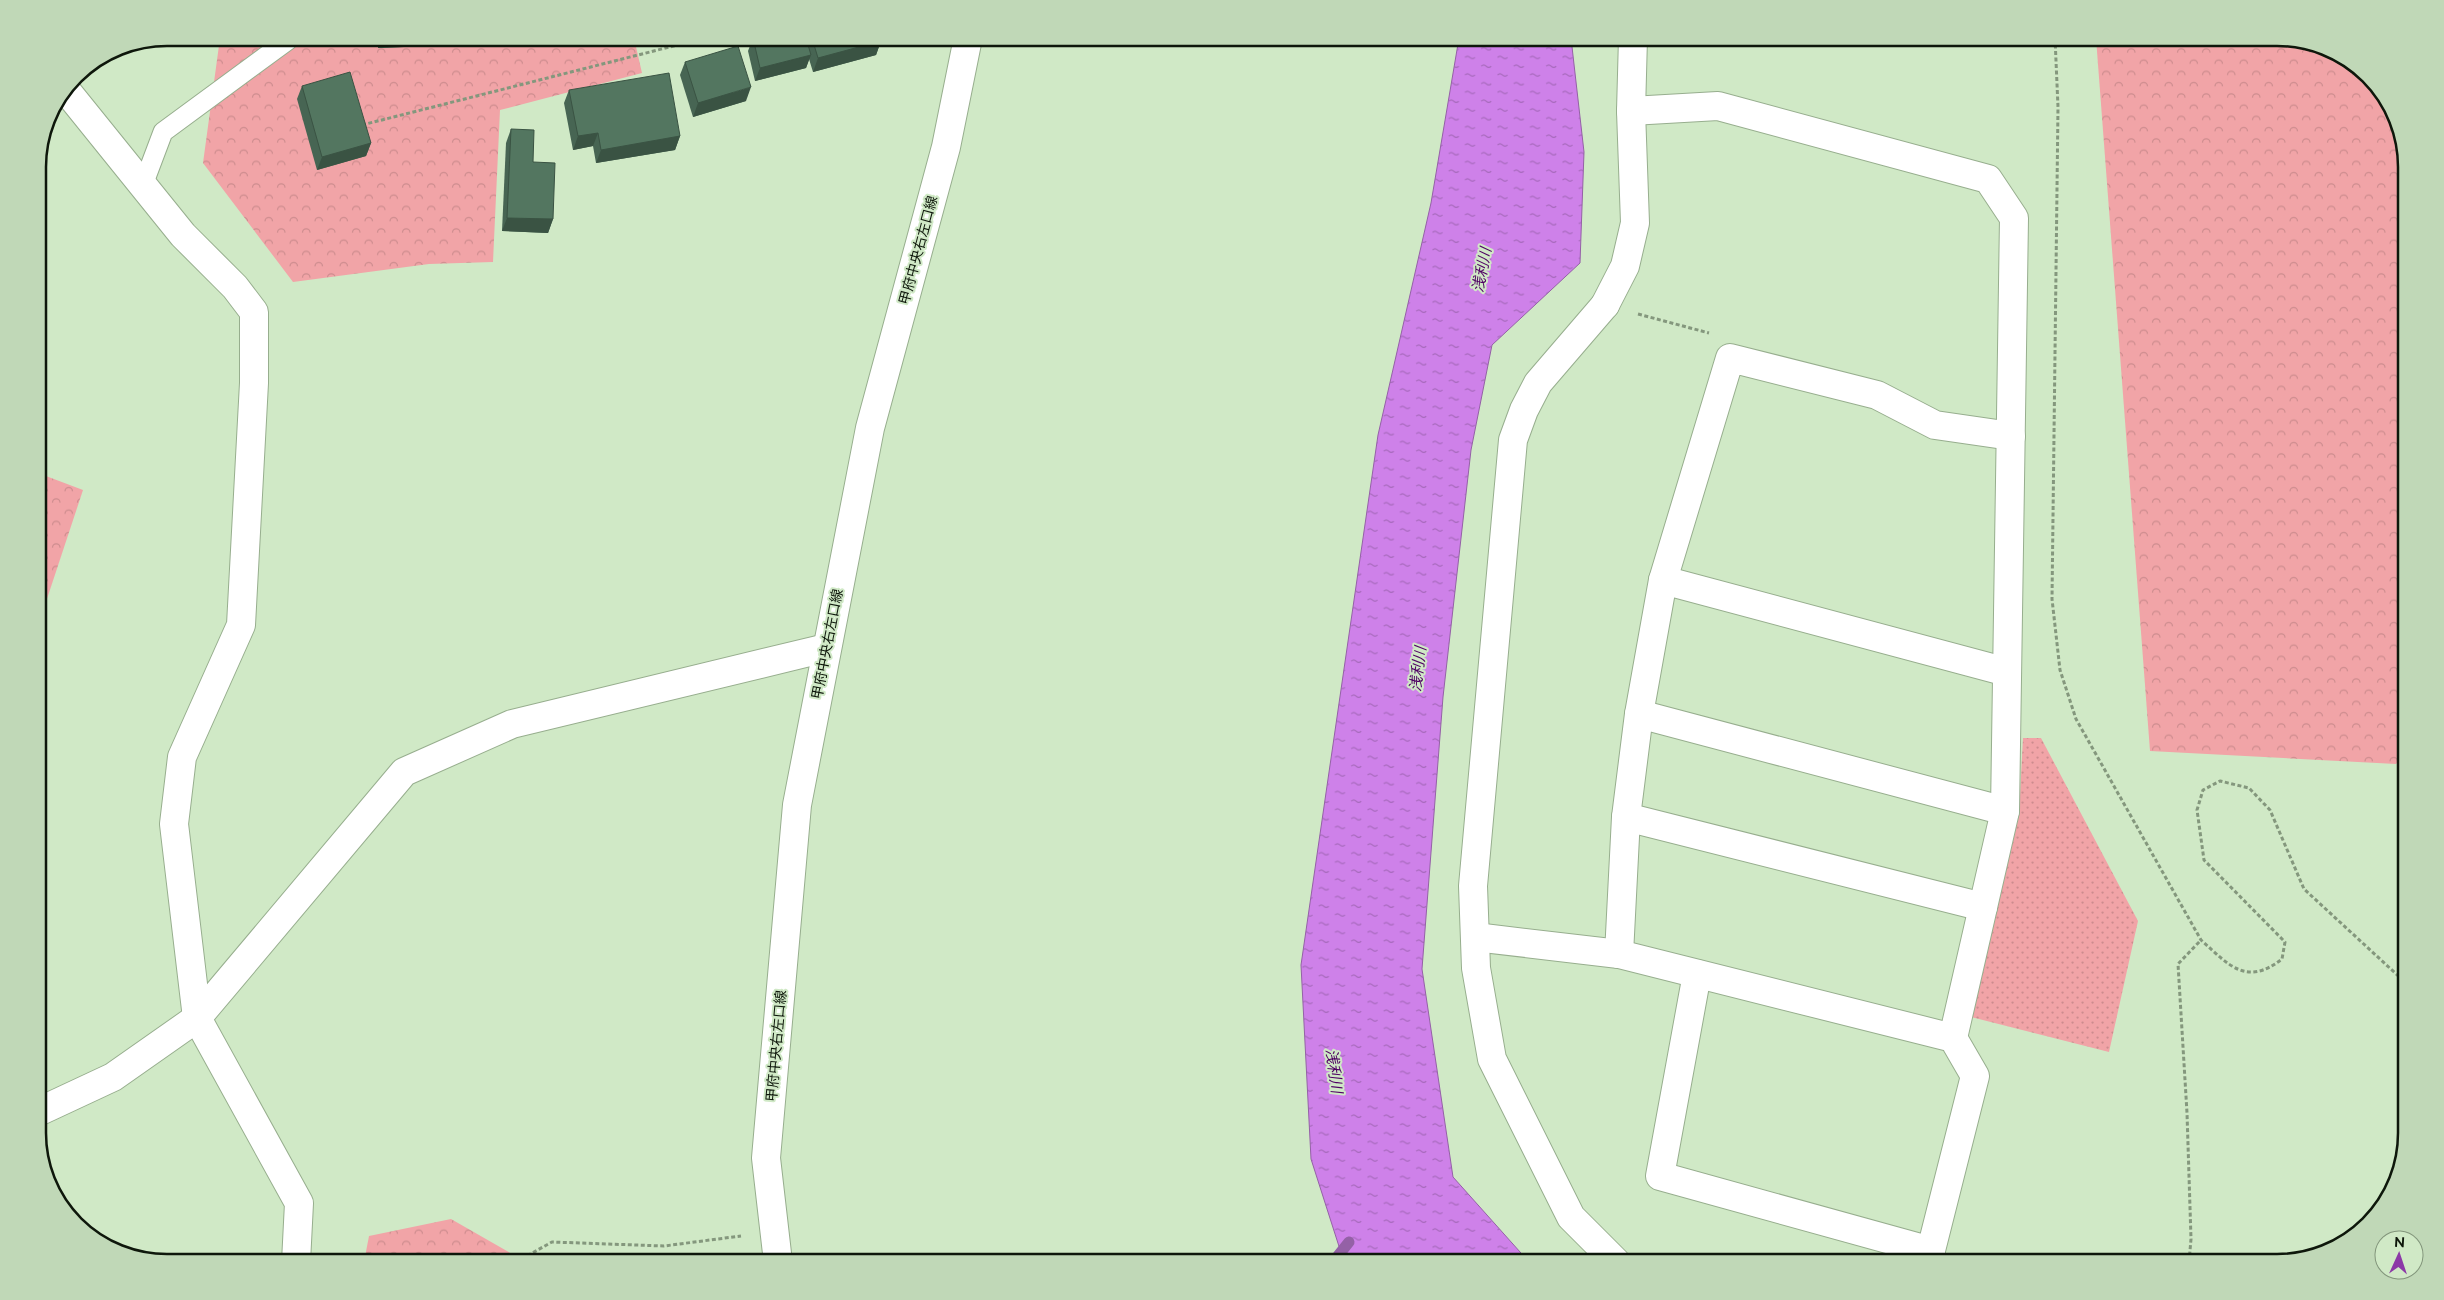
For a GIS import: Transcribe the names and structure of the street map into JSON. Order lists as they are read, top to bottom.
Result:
{
  "streets": {
    "street": ["甲府中央右左口線"]
  },
  "water": ["浅利川"],
  "north": "top"
}
